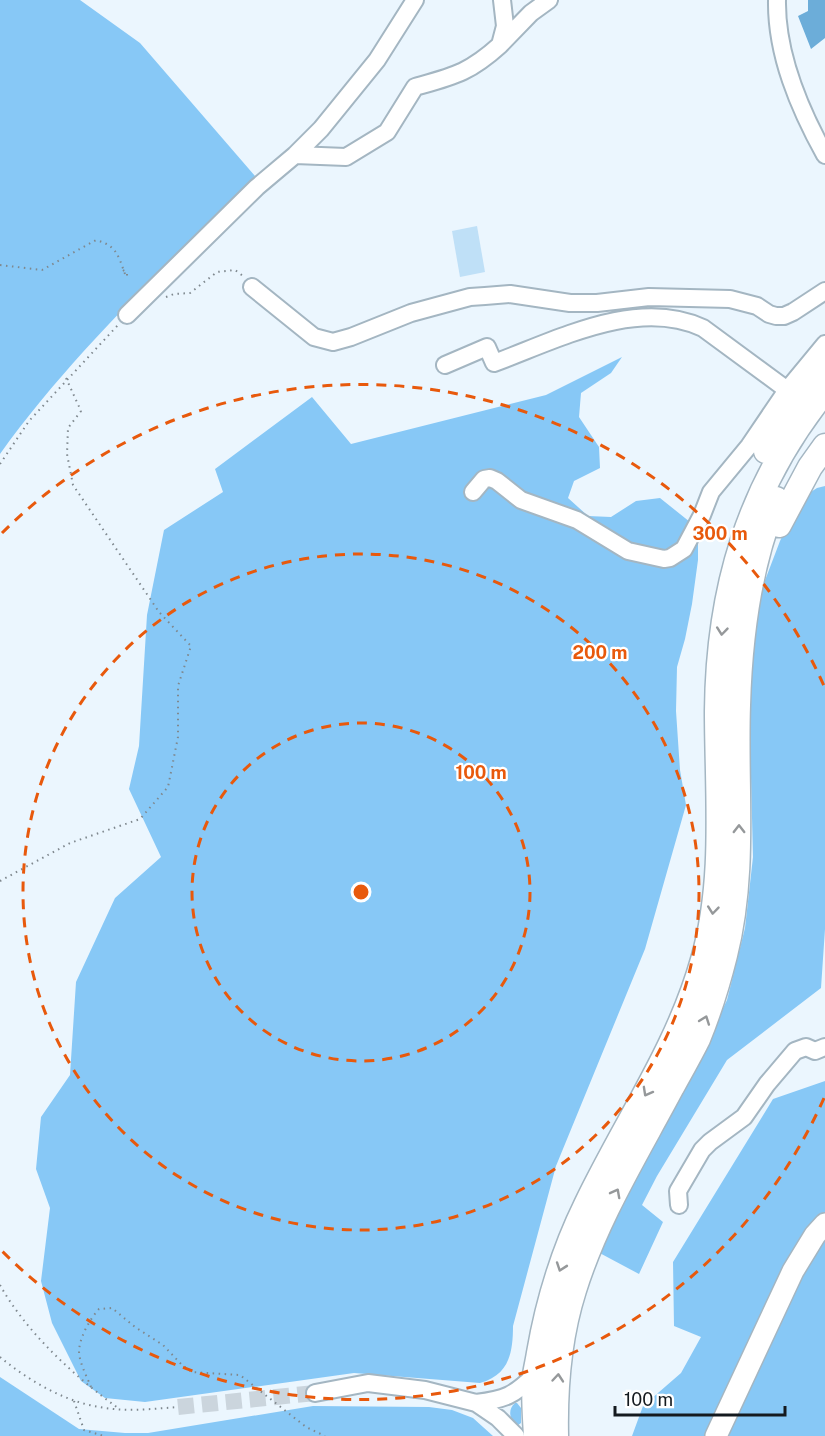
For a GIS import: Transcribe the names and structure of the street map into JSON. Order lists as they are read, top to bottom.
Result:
{
  "scale_bar": "100 m",
  "rings": ["300 m", "200 m", "100 m"]
}
